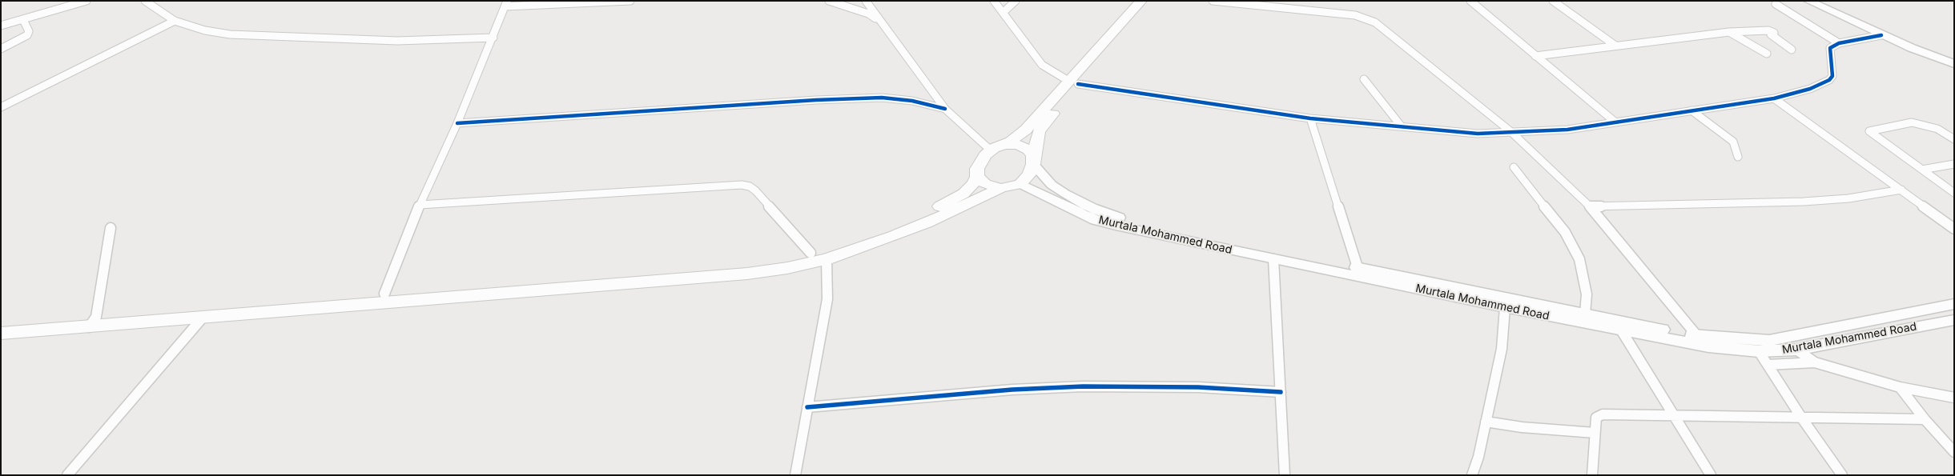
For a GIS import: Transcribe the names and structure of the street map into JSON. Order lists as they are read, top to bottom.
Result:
{
  "streets": {
    "main road": ["Murtala Mohammed Road"]
  }
}
